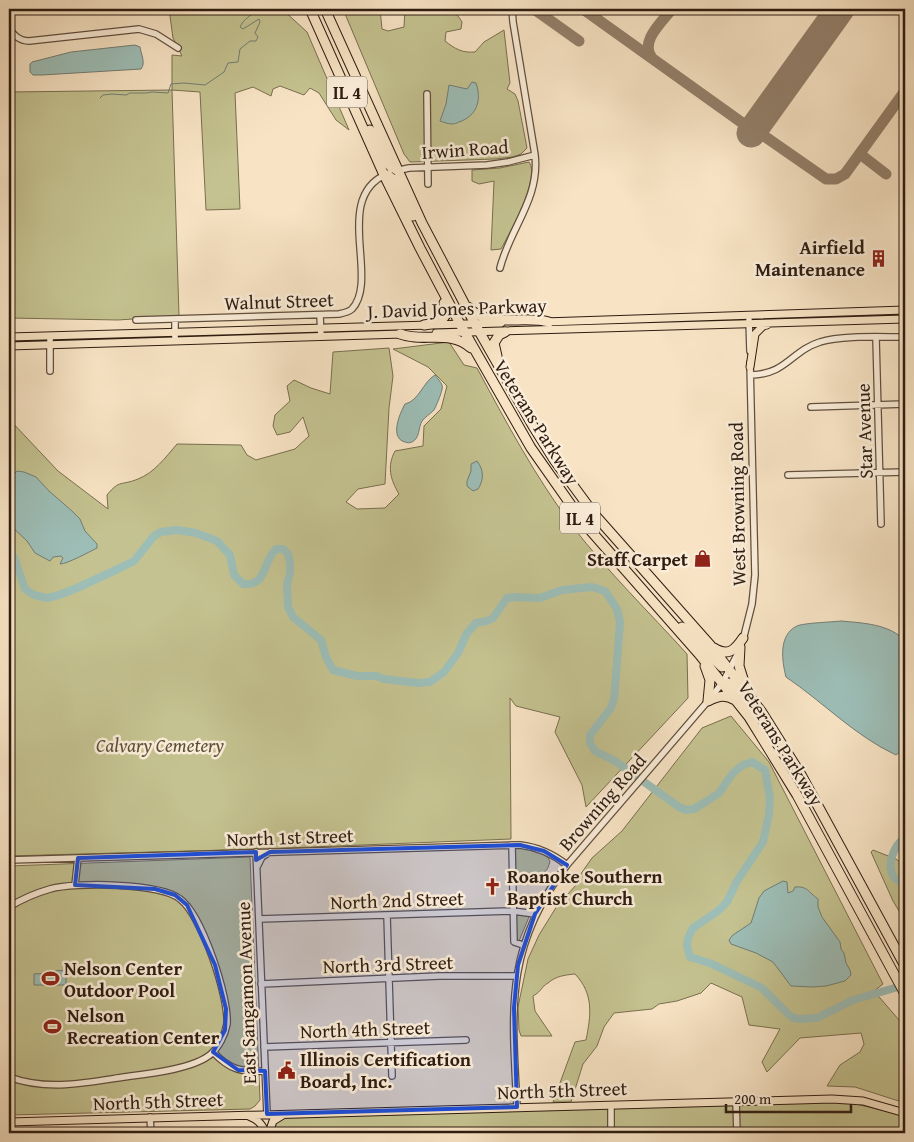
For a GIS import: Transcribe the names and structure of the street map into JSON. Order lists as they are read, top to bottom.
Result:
{
  "streets": {
    "highway": ["IL 4", "Veterans Parkway"],
    "main road": ["J. David Jones Parkway", "East Sangamon Avenue", "North 5th Street"],
    "street": [
      "Irwin Road",
      "Walnut Street",
      "Star Avenue",
      "West Browning Road",
      "Browning Road",
      "North 1st Street",
      "North 2nd Street",
      "North 3rd Street",
      "North 4th Street"
    ]
  },
  "crossings": [
    ["Irwin Road", "Walnut Street"],
    ["Irwin Road", "Veterans Parkway"],
    ["Walnut Street", "Veterans Parkway"],
    ["J. David Jones Parkway", "Veterans Parkway"],
    ["J. David Jones Parkway", "West Browning Road"],
    ["Veterans Parkway", "West Browning Road"],
    ["West Browning Road", "Browning Road"],
    ["Browning Road", "North 1st Street"],
    ["Browning Road", "North 2nd Street"],
    ["Browning Road", "North 3rd Street"],
    ["Browning Road", "North 5th Street"],
    ["North 1st Street", "East Sangamon Avenue"],
    ["North 2nd Street", "East Sangamon Avenue"],
    ["North 3rd Street", "East Sangamon Avenue"],
    ["East Sangamon Avenue", "North 4th Street"],
    ["East Sangamon Avenue", "North 5th Street"]
  ],
  "parks": ["Calvary Cemetery"],
  "places": {
    "building": ["Airfield Maintenance"],
    "shop": ["Staff Carpet"],
    "church": ["Roanoke Southern Baptist Church"],
    "sports": ["Nelson Center Outdoor Pool", "Nelson Recreation Center"],
    "public building": ["Illinois Certification Board, Inc."]
  },
  "scale_bar": "200 m"
}
